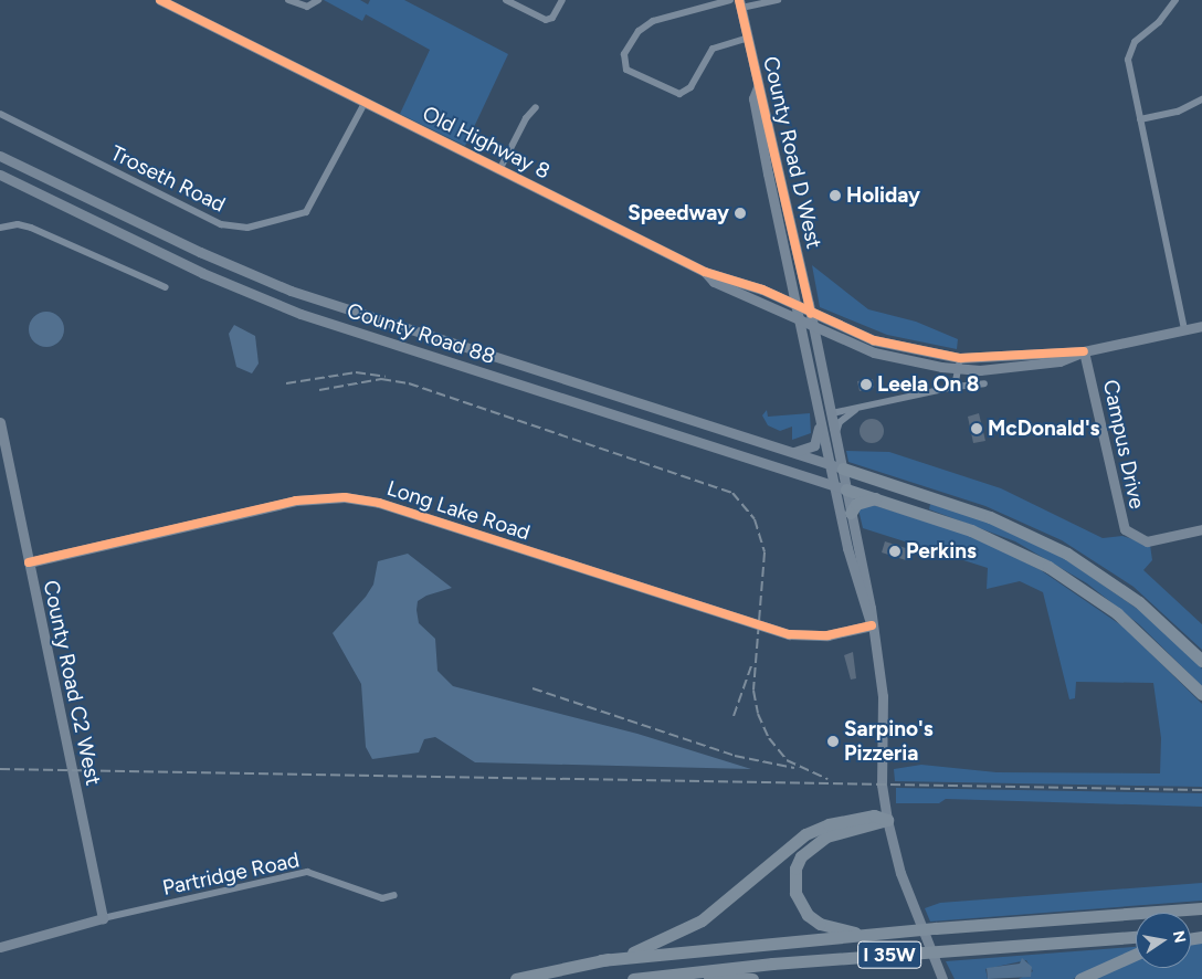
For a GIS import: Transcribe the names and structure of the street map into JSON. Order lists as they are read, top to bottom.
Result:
{
  "streets": {
    "highway": ["I 35W"],
    "main road": [
      "Old Highway 8",
      "County Road D West",
      "County Road 88",
      "Campus Drive",
      "Long Lake Road",
      "County Road C2 West"
    ],
    "street": ["Troseth Road", "Partridge Road"]
  },
  "crossings": [
    ["Old Highway 8", "County Road D West"],
    ["Old Highway 8", "Troseth Road"],
    ["Old Highway 8", "Campus Drive"],
    ["County Road D West", "County Road 88"],
    ["County Road D West", "Long Lake Road"],
    ["Long Lake Road", "County Road C2 West"],
    ["County Road C2 West", "Partridge Road"]
  ],
  "places": [
    "Holiday",
    "Speedway",
    "Leela On 8",
    "McDonald's",
    "Perkins",
    "Sarpino's Pizzeria"
  ],
  "north": "right"
}
